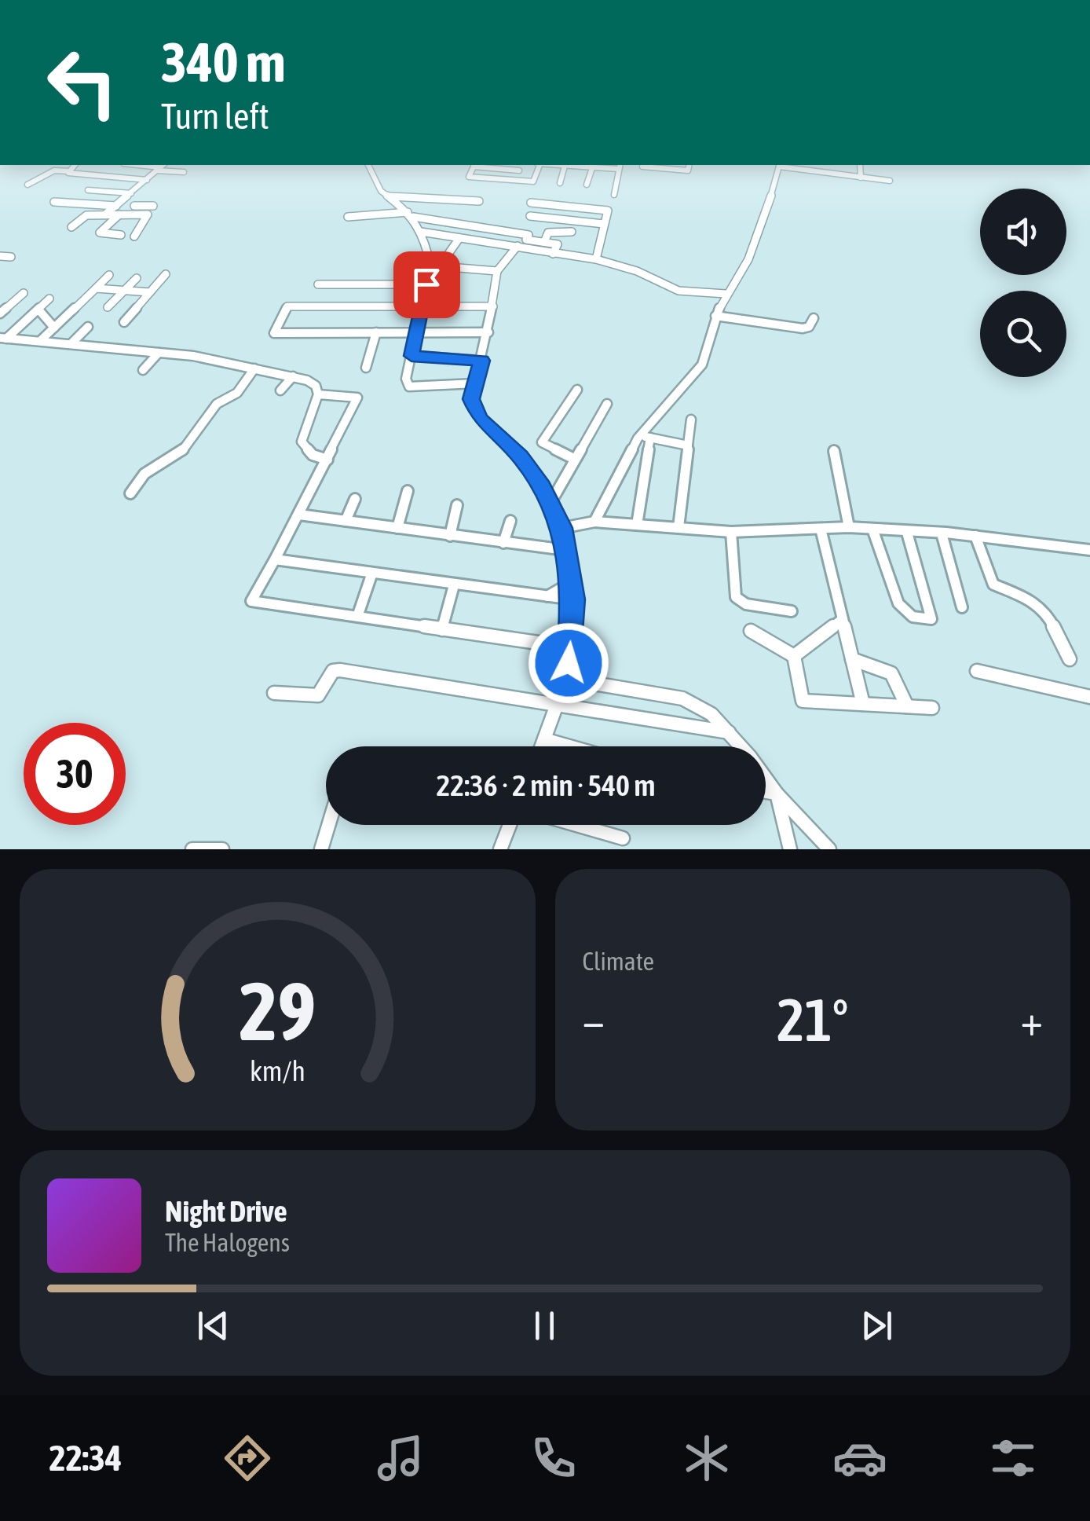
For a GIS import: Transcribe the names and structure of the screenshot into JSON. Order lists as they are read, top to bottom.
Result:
{
  "page": {
    "turn": ["340 m", "Turn left"],
    "limit": "30",
    "trip": "22:36 · 2 min · 540 m",
    "tile": "Climate",
    "heat": ["−", "21°", "+"],
    "song": ["Night Drive", "The Halogens"],
    "tabs": "22:34",
    "gauge": ["29", "km/h"]
  }
}
